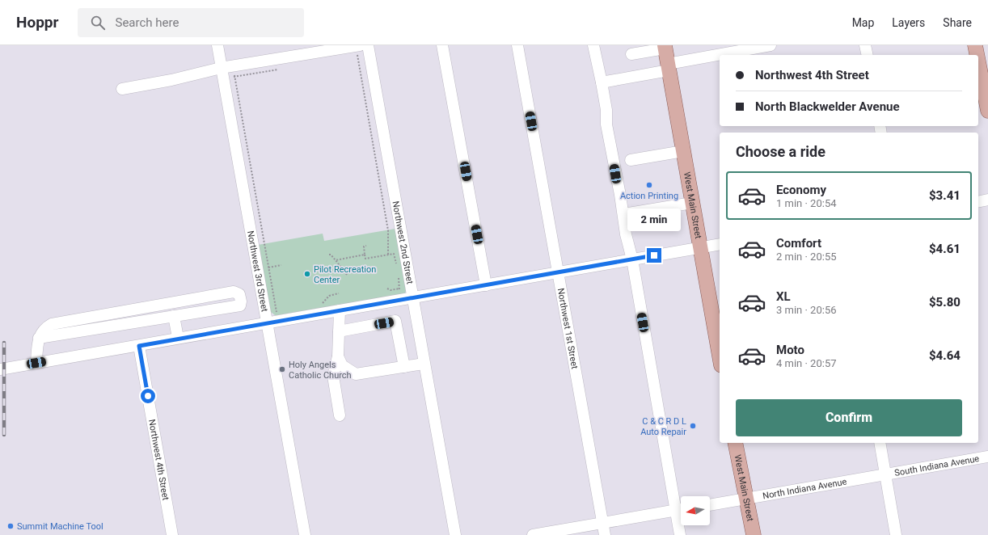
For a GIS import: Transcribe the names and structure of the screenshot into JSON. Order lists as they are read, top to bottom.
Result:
{
  "streets": {
    "main road": ["West Main Street"],
    "street": [
      "Northwest 2nd Street",
      "Northwest 3rd Street",
      "Northwest 1st Street",
      "Northwest 4th Street",
      "South Indiana Avenue",
      "North Indiana Avenue"
    ]
  },
  "crossings": [
    ["West Main Street", "North Indiana Avenue"],
    ["South Indiana Avenue", "North Indiana Avenue"]
  ],
  "places": [
    "Action Printing",
    "Pilot Recreation Center",
    "Holy Angels Catholic Church",
    "C & C R D L Auto Repair",
    "Summit Machine Tool"
  ],
  "north": "left",
  "page": {
    "header": "Hoppr",
    "search": "Search here",
    "nav": ["Map", "Layers", "Share"],
    "banner": ["Northwest 4th Street", "North Blackwelder Avenue"],
    "heading": "Choose a ride",
    "list": [
      {
        "name": "Economy",
        "note": "1 min · 20:54",
        "value": "$3.41"
      },
      {
        "name": "Comfort",
        "note": "2 min · 20:55",
        "value": "$4.61"
      },
      {
        "name": "XL",
        "note": "3 min · 20:56",
        "value": "$5.80"
      },
      {
        "name": "Moto",
        "note": "4 min · 20:57",
        "value": "$4.64"
      }
    ],
    "bubble": "2 min",
    "buttons": "Confirm"
  }
}
